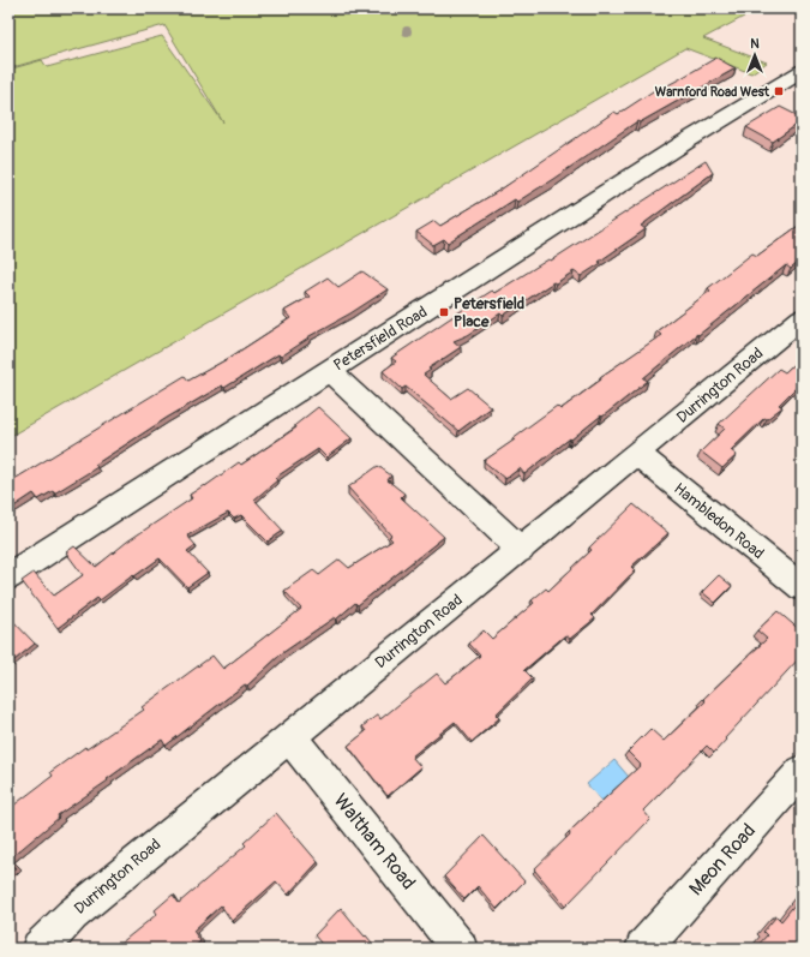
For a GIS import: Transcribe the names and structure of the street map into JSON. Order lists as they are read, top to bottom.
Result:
{
  "streets": {
    "street": [
      "Petersfield Road",
      "Durrington Road",
      "Hambledon Road",
      "Waltham Road",
      "Meon Road"
    ]
  },
  "crossings": [
    ["Durrington Road", "Hambledon Road"],
    ["Durrington Road", "Waltham Road"]
  ],
  "places": {
    "transit": ["Warnford Road West", "Petersfield Place"]
  },
  "north": "top"
}
